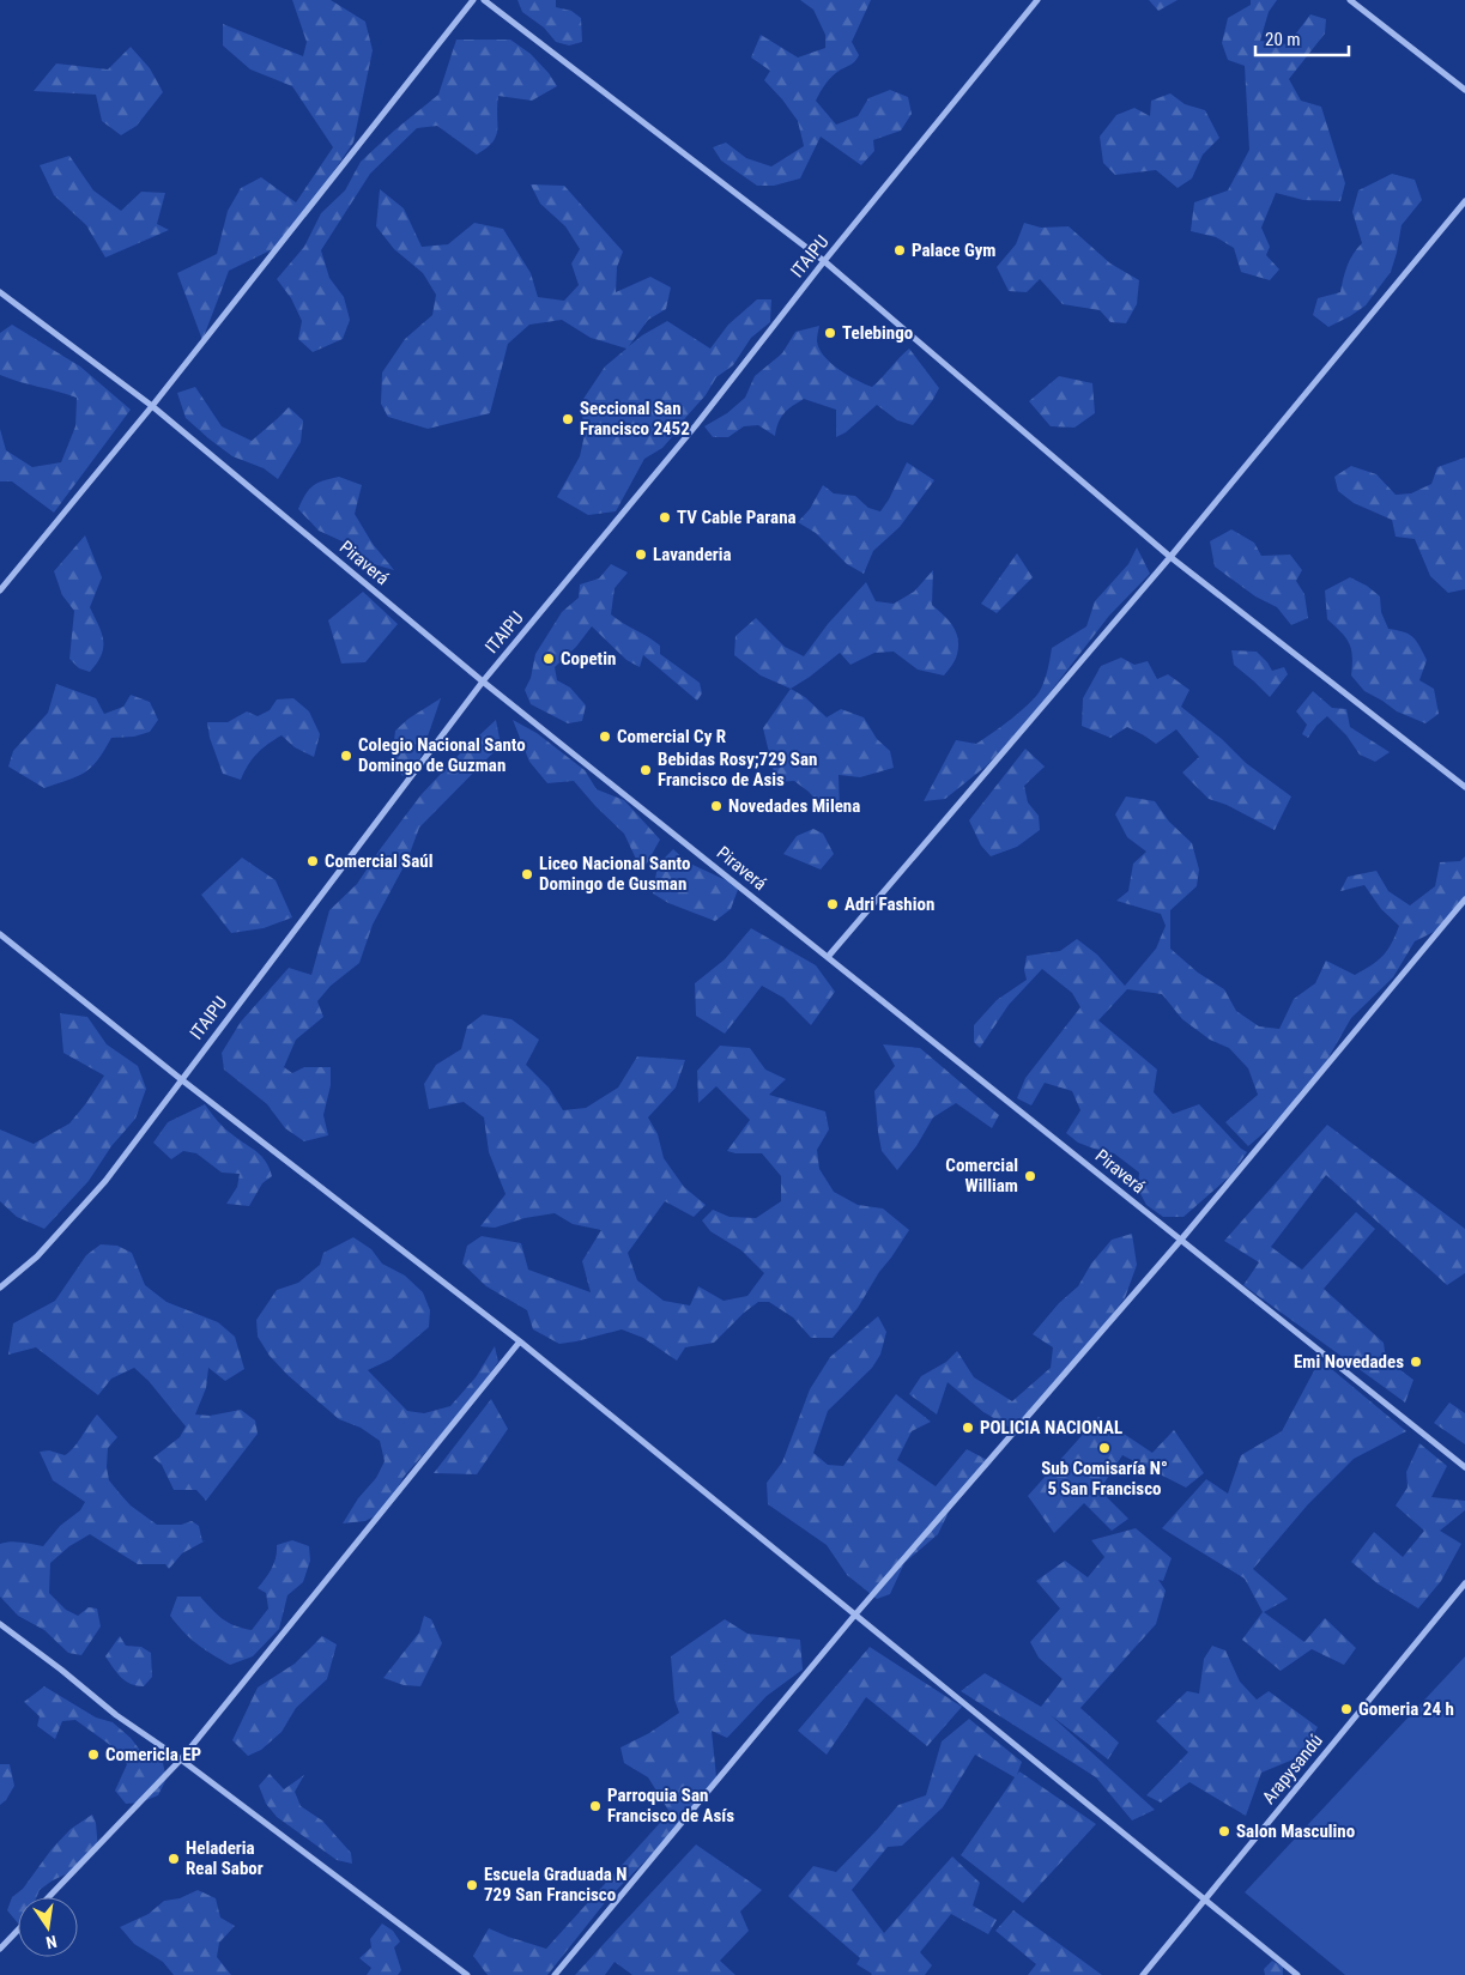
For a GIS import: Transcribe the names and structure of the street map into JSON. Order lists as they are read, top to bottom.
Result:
{
  "streets": {
    "street": ["ITAIPU", "Piraverá", "Arapysandú"]
  },
  "crossings": [
    ["ITAIPU", "Piraverá"]
  ],
  "places": [
    "Palace Gym",
    "Telebingo",
    "Seccional San Francisco 2452",
    "TV Cable Parana",
    "Lavanderia",
    "Copetin",
    "Comercial Cy R",
    "Colegio Nacional Santo Domingo de Guzman",
    "Bebidas Rosy;729 San Francisco de Asis",
    "Novedades Milena",
    "Comercial Saúl",
    "Liceo Nacional Santo Domingo de Gusman",
    "Adri Fashion",
    "Comercial William",
    "Emi Novedades",
    "POLICIA NACIONAL",
    "Sub Comisaría N° 5 San Francisco",
    "Gomeria 24 h",
    "Comericla EP",
    "Parroquia San Francisco de Asís",
    "Salon Masculino",
    "Heladeria Real Sabor",
    "Escuela Graduada N 729 San Francisco"
  ],
  "scale_bar": "20 m",
  "north": "bottom"
}
